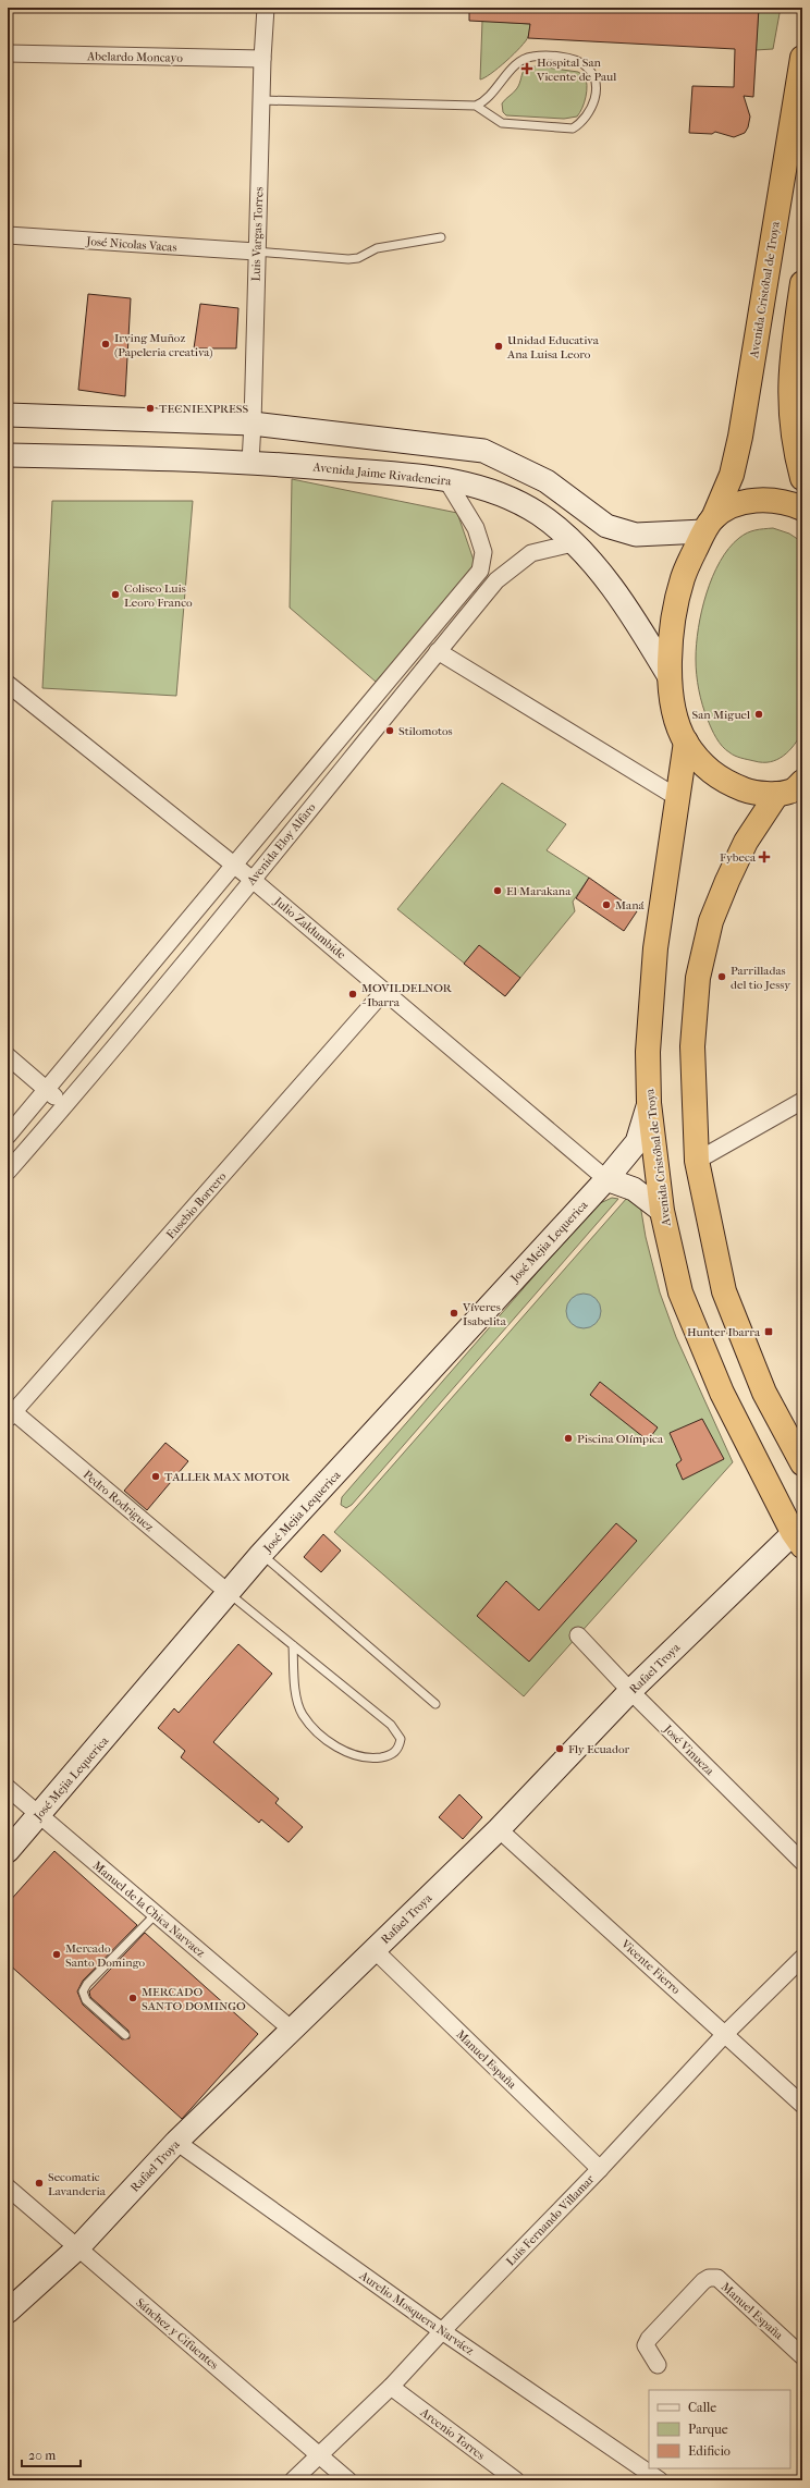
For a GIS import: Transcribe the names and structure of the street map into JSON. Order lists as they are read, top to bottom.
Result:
{
  "streets": {
    "highway": ["Avenida Cristóbal de Troya"],
    "street": [
      "Abelardo Moncayo",
      "Luis Vargas Torres",
      "José Nicolas Vacas",
      "Avenida Jaime Rivadeneira",
      "Avenida Eloy Alfaro",
      "Julio Zaldumbide",
      "Eusebio Borrero",
      "José Mejia Lequerica",
      "Pedro Rodriguez",
      "Rafael Troya",
      "José Vinueza",
      "Manuel de la Chica Narvaez",
      "Vicente Fierro",
      "Manuel España",
      "Luis Fernando Villamar",
      "Aurelio Mosquera Narváez",
      "Sánchez y Cifuentes",
      "Arcenio Torres"
    ]
  },
  "crossings": [
    ["Abelardo Moncayo", "Luis Vargas Torres"],
    ["Luis Vargas Torres", "José Nicolas Vacas"],
    ["Luis Vargas Torres", "Avenida Jaime Rivadeneira"],
    ["Avenida Cristóbal de Troya", "Avenida Jaime Rivadeneira"],
    ["Avenida Cristóbal de Troya", "José Mejia Lequerica"],
    ["Avenida Cristóbal de Troya", "Rafael Troya"],
    ["Avenida Jaime Rivadeneira", "Avenida Eloy Alfaro"],
    ["Avenida Eloy Alfaro", "Julio Zaldumbide"],
    ["Julio Zaldumbide", "Eusebio Borrero"],
    ["Julio Zaldumbide", "José Mejia Lequerica"],
    ["Eusebio Borrero", "Pedro Rodriguez"],
    ["José Mejia Lequerica", "Pedro Rodriguez"],
    ["José Mejia Lequerica", "Manuel de la Chica Narvaez"],
    ["Rafael Troya", "José Vinueza"],
    ["Rafael Troya", "Manuel de la Chica Narvaez"],
    ["Rafael Troya", "Vicente Fierro"],
    ["Rafael Troya", "Manuel España"],
    ["Rafael Troya", "Aurelio Mosquera Narváez"],
    ["Rafael Troya", "Sánchez y Cifuentes"],
    ["Vicente Fierro", "Luis Fernando Villamar"],
    ["Manuel España", "Luis Fernando Villamar"],
    ["Luis Fernando Villamar", "Aurelio Mosquera Narváez"],
    ["Luis Fernando Villamar", "Sánchez y Cifuentes"],
    ["Luis Fernando Villamar", "Arcenio Torres"]
  ],
  "places": {
    "health": ["Hospital San Vicente de Paul", "Fybeca"],
    "other": [
      "Irving Muñoz (Papeleria creativa)",
      "Unidad Educativa Ana Luisa Leoro",
      "TECNIEXPRESS",
      "Coliseo Luis Leoro Franco",
      "San Miguel",
      "Stilomotos",
      "El Marakana",
      "Maná",
      "Parrilladas del tio Jessy",
      "MOVILDELNOR - Ibarra",
      "Víveres Isabelita",
      "Piscina Olímpica",
      "TALLER MAX MOTOR",
      "Fly Ecuador",
      "Mercado Santo Domingo",
      "MERCADO SANTO DOMINGO",
      "Secomatic Lavanderia"
    ],
    "transit": ["Hunter Ibarra"]
  },
  "legend": ["Calle", "Parque", "Edificio"],
  "scale_bar": "20 m"
}
